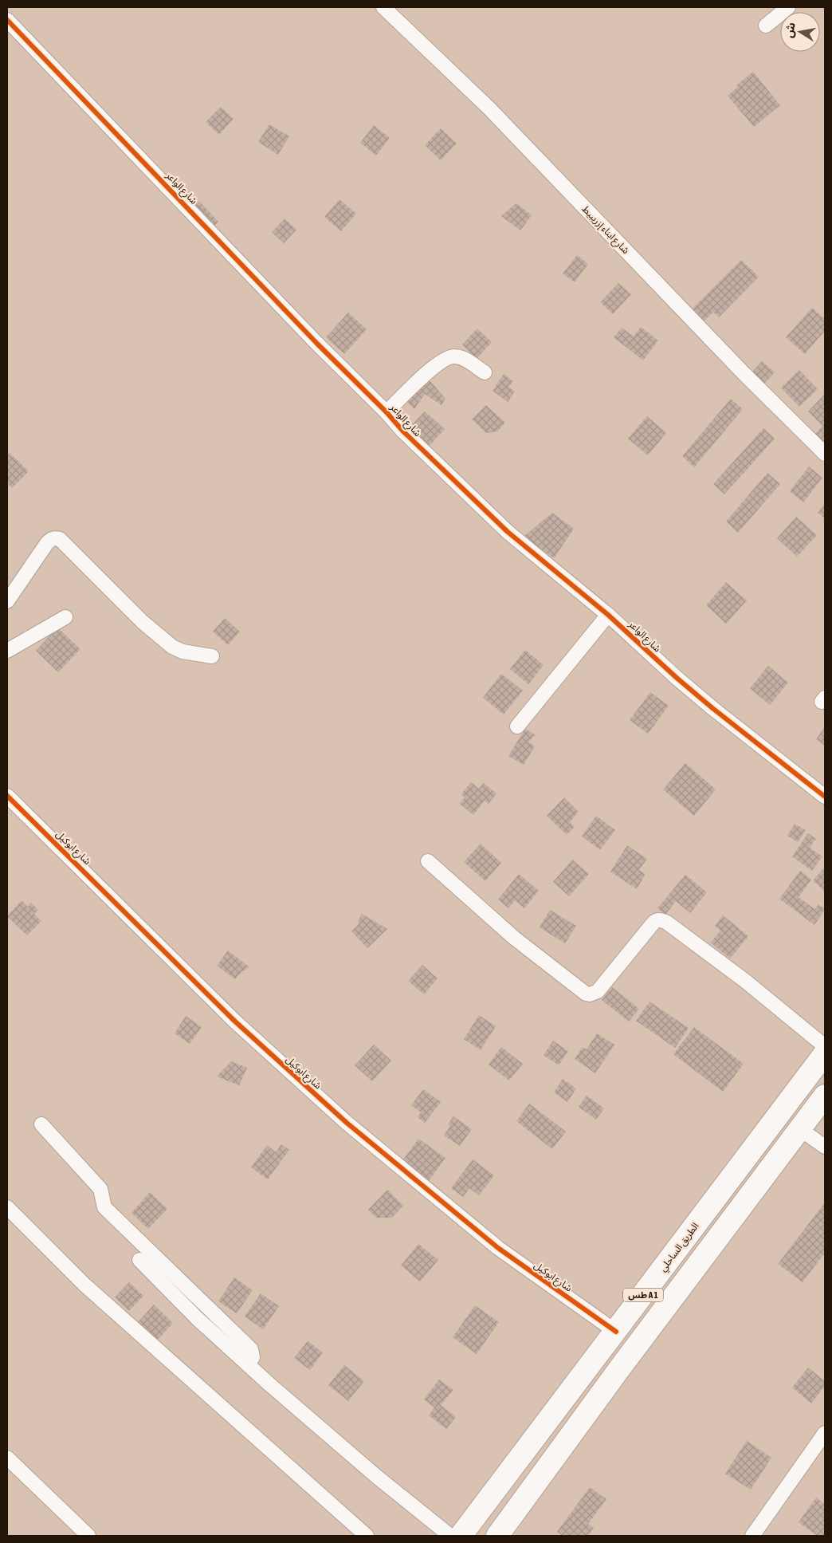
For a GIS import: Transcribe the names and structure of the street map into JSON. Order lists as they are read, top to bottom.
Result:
{
  "streets": {
    "highway": ["الطريق الساحلي", "طس A 1"],
    "street": ["شارع الواعر", "شارع ابناء إزريبيط", "شارع ابوكيل"]
  },
  "crossings": [
    ["شارع ابوكيل", "الطريق الساحلي"]
  ],
  "north": "left"
}
